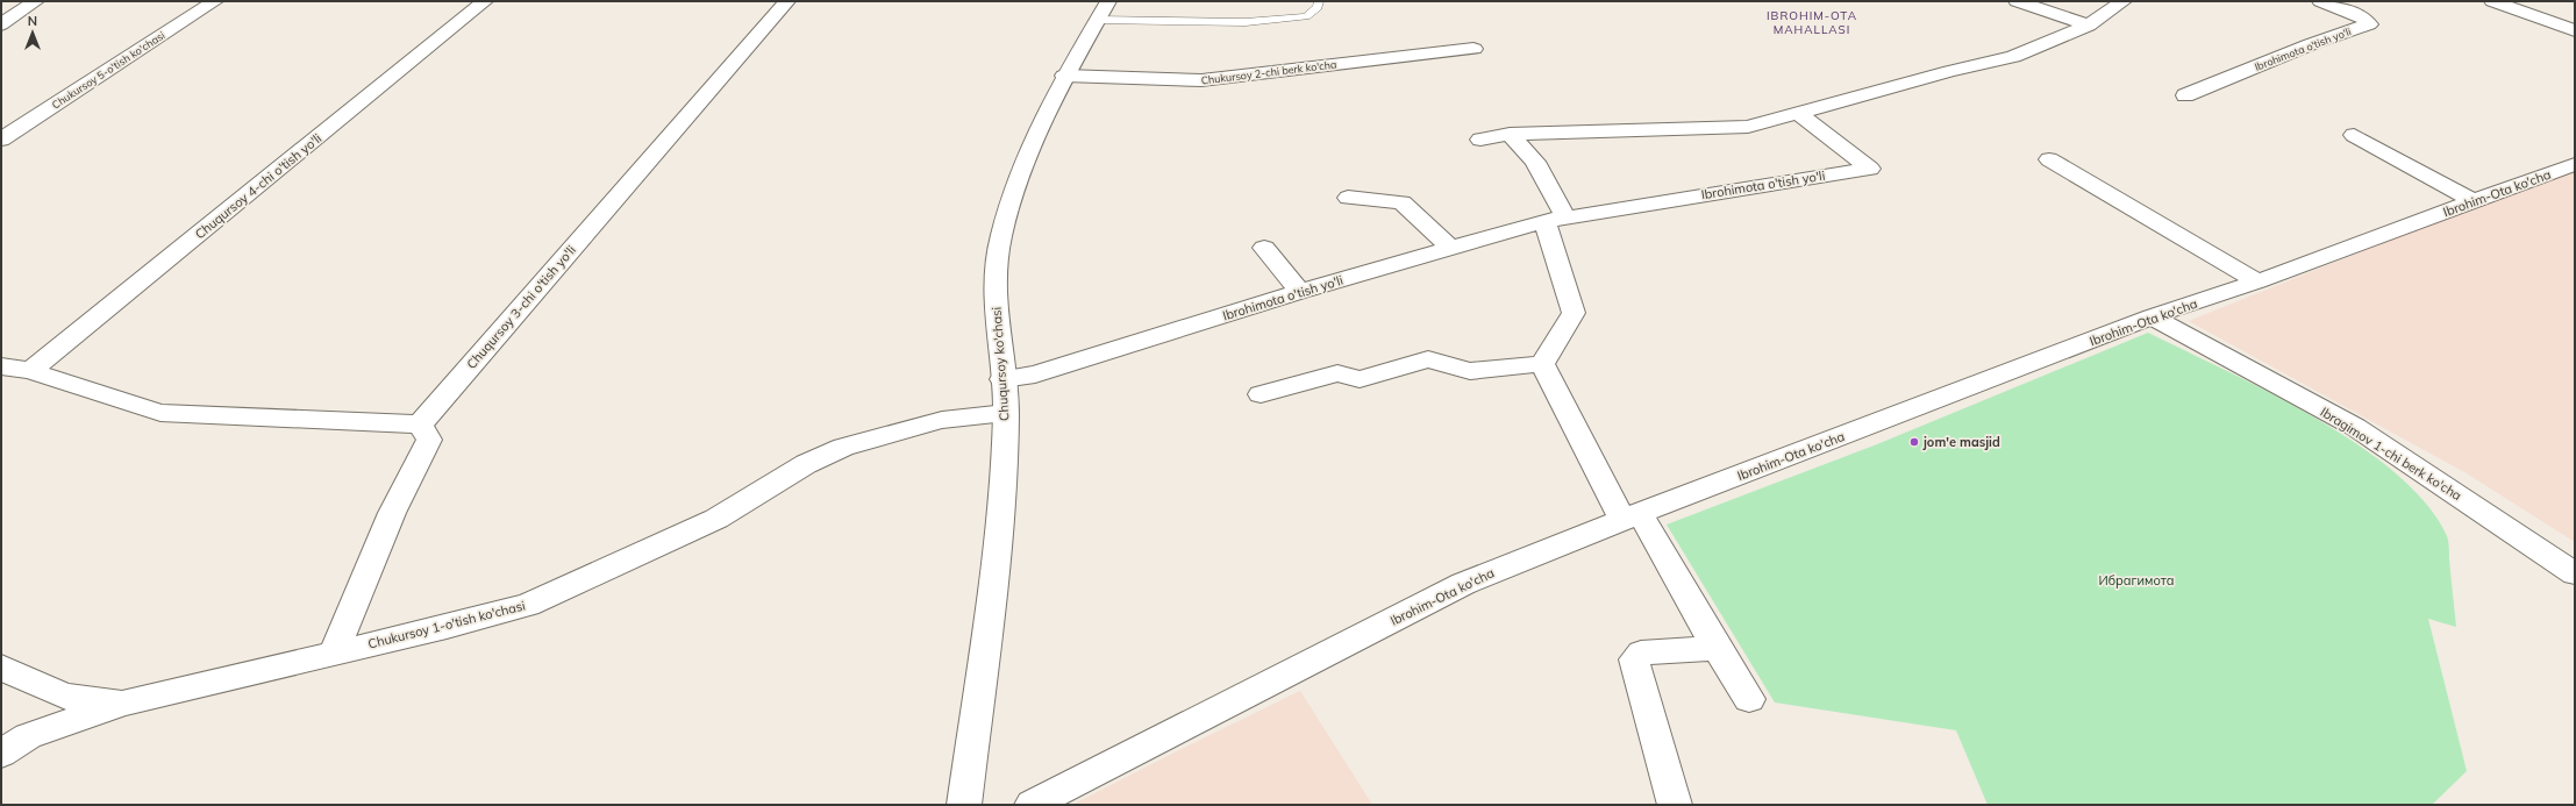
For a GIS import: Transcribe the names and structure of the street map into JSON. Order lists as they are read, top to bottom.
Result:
{
  "streets": {
    "street": [
      "Ibrohimota o'tish yo'li",
      "Chukursoy 5-o'tish ko'chasi",
      "Chukursoy 2-chi berk ko'cha",
      "Chuqursoy 4-chi o'tish yo'li",
      "Ibrohim-Ota ko'cha",
      "Chuqursoy 3-chi o'tish yo'li",
      "Chuqursoy ko'chasi",
      "Ibragimov 1-chi berk ko'cha",
      "Chukursoy 1-o'tish ko'chasi"
    ]
  },
  "crossings": [
    ["Ibrohimota o'tish yo'li", "Chuqursoy ko'chasi"],
    ["Chukursoy 2-chi berk ko'cha", "Chuqursoy ko'chasi"],
    ["Ibrohim-Ota ko'cha", "Ibragimov 1-chi berk ko'cha"],
    ["Chuqursoy ko'chasi", "Chukursoy 1-o'tish ko'chasi"]
  ],
  "districts": ["IBROHIM-OTA MAHALLASI"],
  "parks": ["Ибрагимота"],
  "places": ["jom'e masjid"],
  "north": "top"
}
